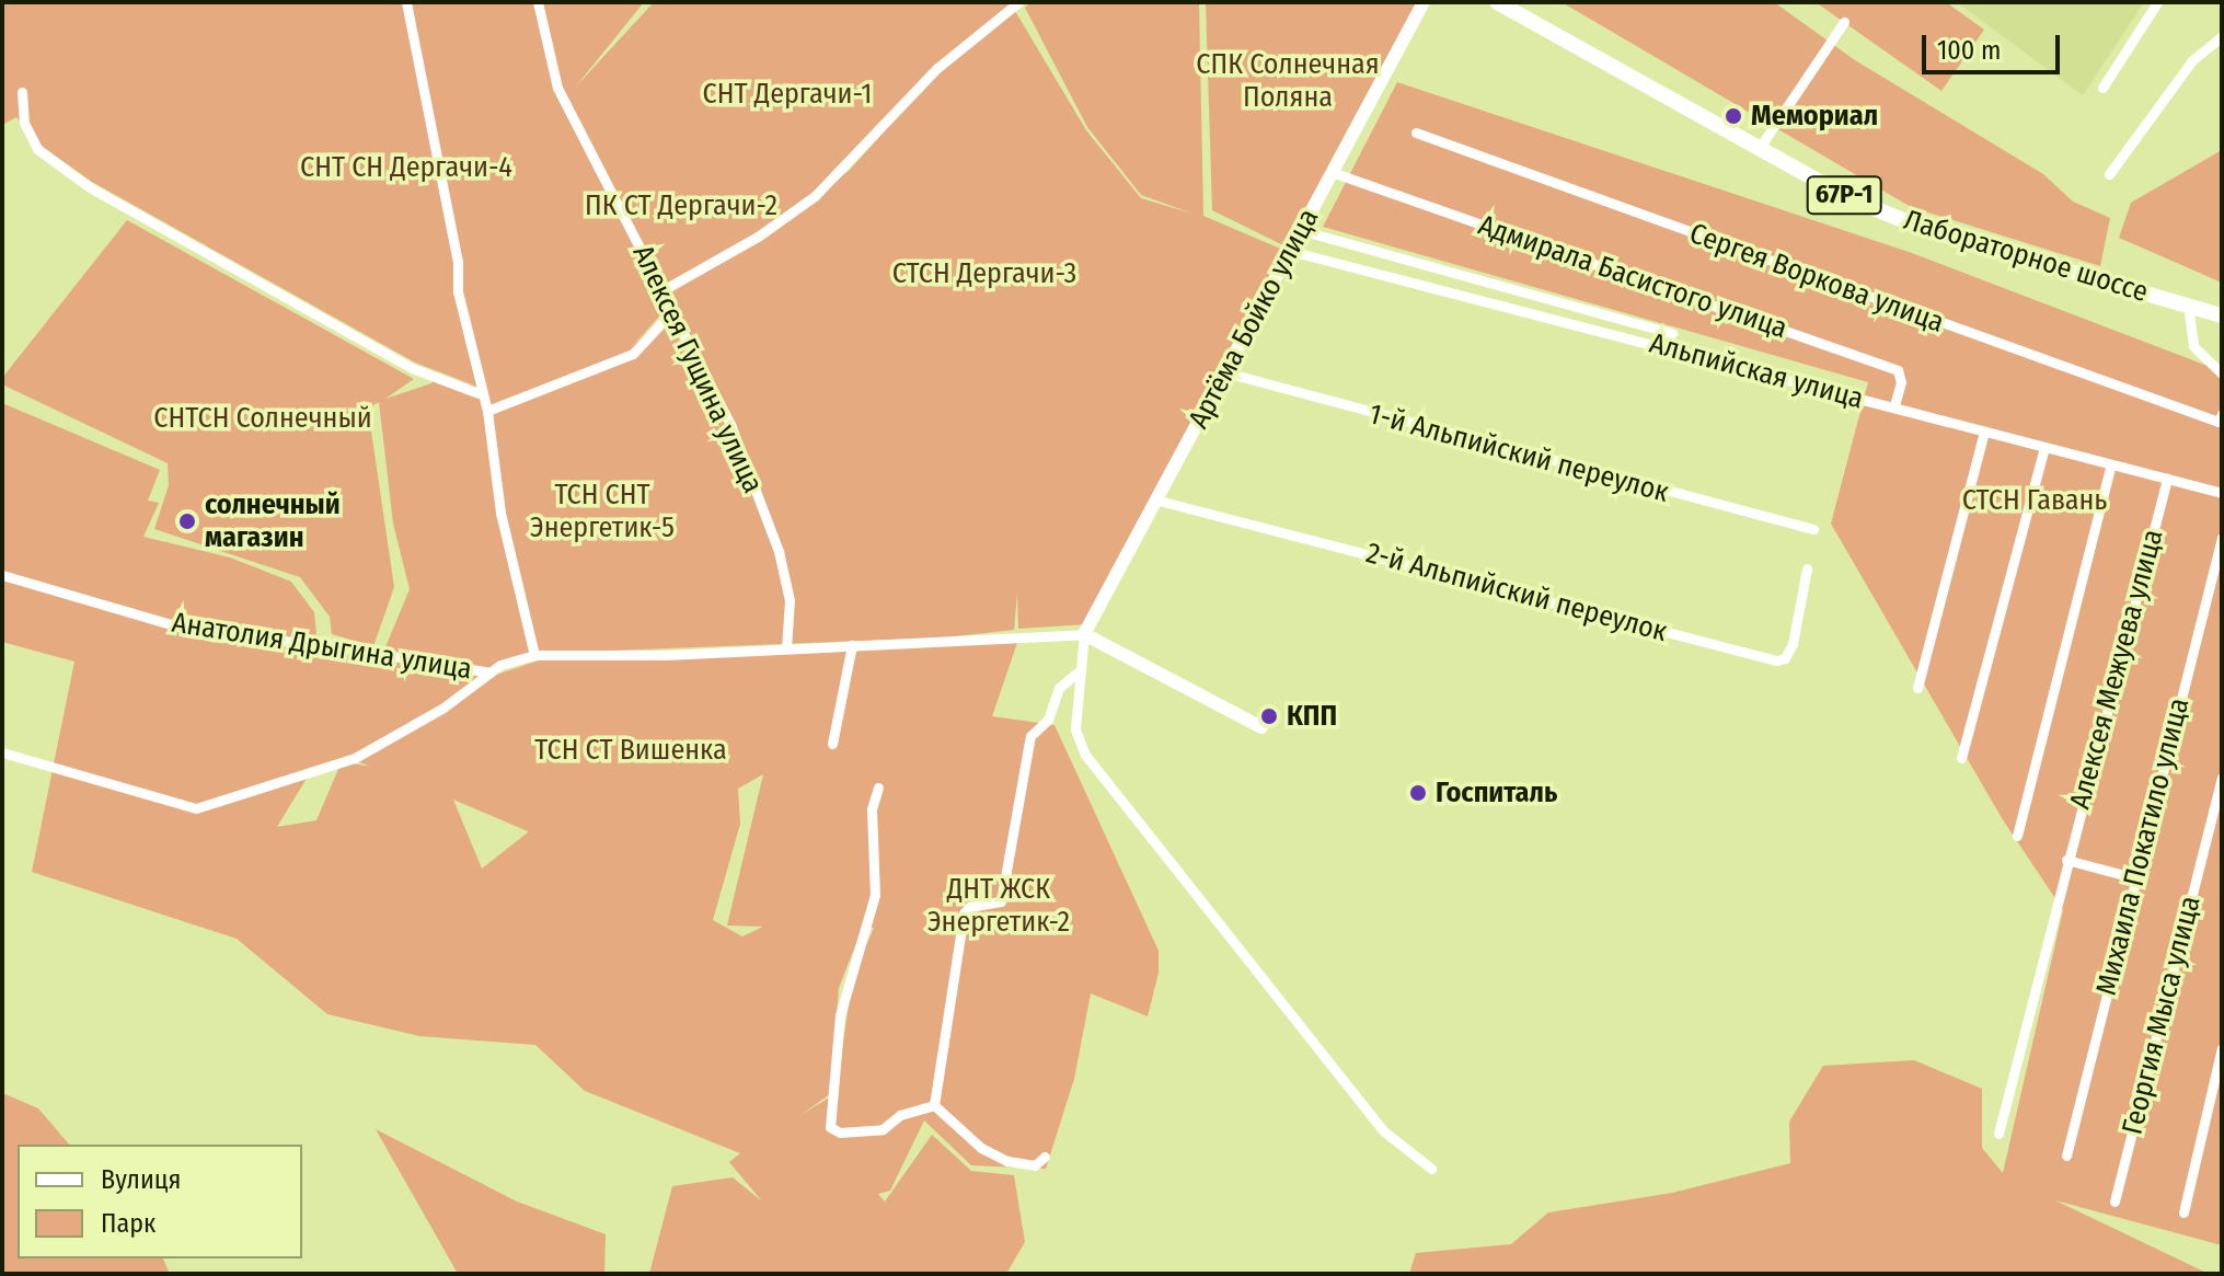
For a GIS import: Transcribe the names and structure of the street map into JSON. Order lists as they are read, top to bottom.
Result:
{
  "streets": {
    "main road": ["67Р-1", "Лабораторное шоссе", "Артёма Бойко улица"],
    "street": [
      "Адмирала Басистого улица",
      "Сергея Воркова улица",
      "Алексея Гущина улица",
      "Альпийская улица",
      "1-й Альпийский переулок",
      "2-й Альпийский переулок",
      "Анатолия Дрыгина улица",
      "Алексея Межуева улица",
      "Михаила Покатило улица",
      "Георгия Мыса улица"
    ]
  },
  "crossings": [
    ["Адмирала Басистого улица", "Артёма Бойко улица"],
    ["Адмирала Басистого улица", "Альпийская улица"],
    ["Артёма Бойко улица", "Альпийская улица"],
    ["Артёма Бойко улица", "1-й Альпийский переулок"],
    ["Артёма Бойко улица", "2-й Альпийский переулок"],
    ["Альпийская улица", "Алексея Межуева улица"]
  ],
  "parks": [
    "СПК Солнечная Поляна",
    "СНТ Дергачи-1",
    "СНТ СН Дергачи-4",
    "ПК СТ Дергачи-2",
    "СТСН Дергачи-3",
    "СНТСН Солнечный",
    "ТСН СНТ Энергетик-5",
    "СТСН Гавань",
    "ТСН СТ Вишенка",
    "ДНТ ЖСК Энергетик-2"
  ],
  "places": [
    "Мемориал",
    "солнечный магазин",
    "КПП",
    "Госпиталь"
  ],
  "legend": ["Вулиця", "Парк"],
  "scale_bar": "100 m"
}
